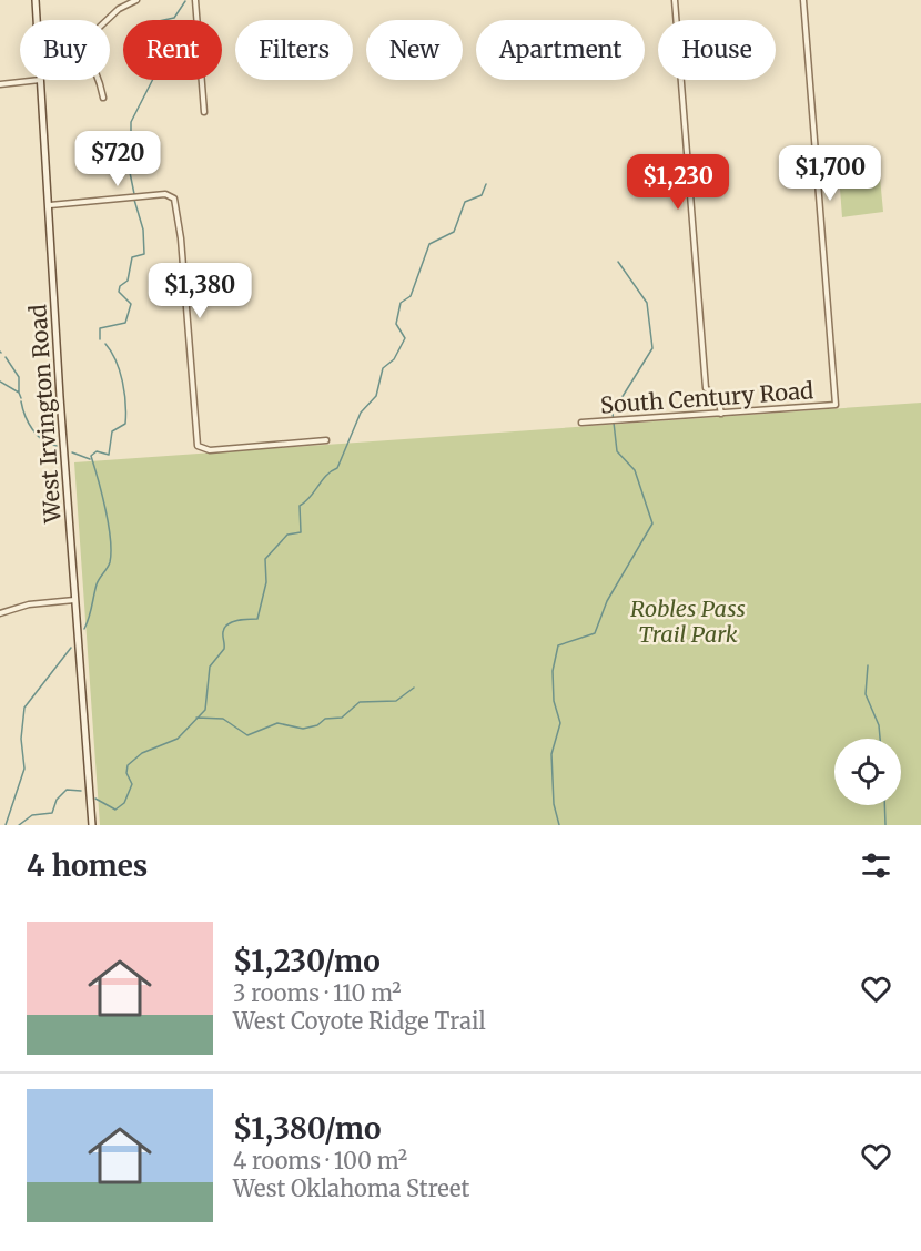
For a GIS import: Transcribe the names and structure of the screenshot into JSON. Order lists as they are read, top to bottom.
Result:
{
  "streets": {
    "main road": ["West Irvington Road"],
    "street": ["South Century Road"]
  },
  "parks": ["Robles Pass Trail Park"],
  "page": {
    "chip": [
      "Buy",
      "Rent",
      "Filters",
      "New",
      "Apartment",
      "House"
    ],
    "price": [
      "$720",
      "$1,700",
      "$1,230",
      "$1,380"
    ],
    "heading": "4 homes",
    "list": [
      {
        "name": "$1,230/mo",
        "note": "3 rooms · 110 m² · West Coyote Ridge Trail"
      },
      {
        "name": "$1,380/mo",
        "note": "4 rooms · 100 m² · West Oklahoma Street"
      }
    ]
  }
}
